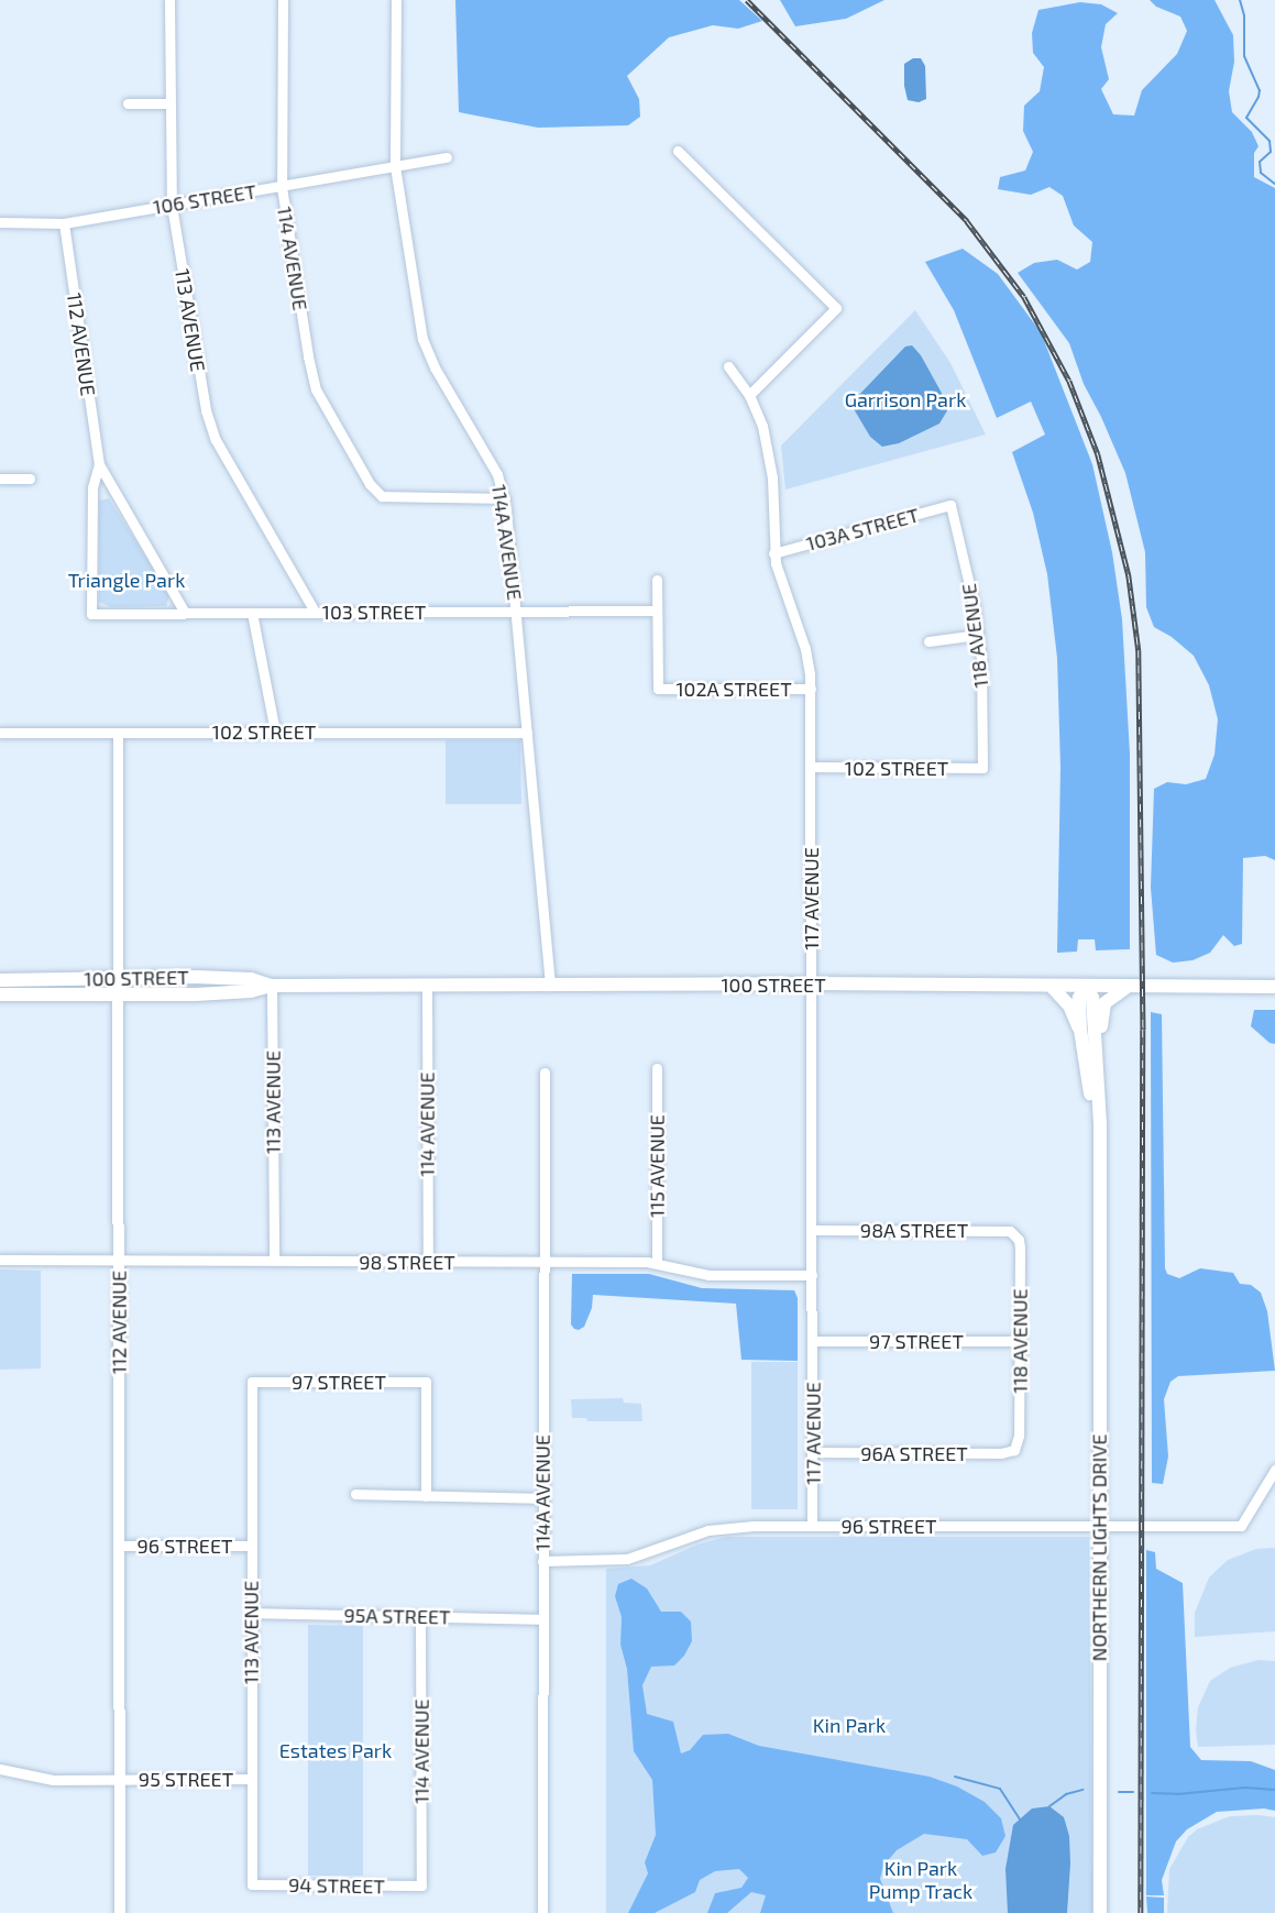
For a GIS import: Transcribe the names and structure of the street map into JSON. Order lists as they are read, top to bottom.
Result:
{
  "streets": {
    "main road": ["100 STREET", "NORTHERN LIGHTS DRIVE"],
    "street": [
      "106 STREET",
      "114 AVENUE",
      "113 AVENUE",
      "112 AVENUE",
      "103A STREET",
      "114A AVENUE",
      "103 STREET",
      "118 AVENUE",
      "102A STREET",
      "102 STREET",
      "117 AVENUE",
      "115 AVENUE",
      "98A STREET",
      "98 STREET",
      "97 STREET",
      "96A STREET",
      "96 STREET",
      "95A STREET",
      "95 STREET",
      "94 STREET"
    ]
  },
  "crossings": [
    ["106 STREET", "114 AVENUE"],
    ["106 STREET", "113 AVENUE"],
    ["106 STREET", "112 AVENUE"],
    ["106 STREET", "114A AVENUE"],
    ["114 AVENUE", "114A AVENUE"],
    ["114 AVENUE", "100 STREET"],
    ["114 AVENUE", "98 STREET"],
    ["114 AVENUE", "95A STREET"],
    ["114 AVENUE", "94 STREET"],
    ["113 AVENUE", "103 STREET"],
    ["113 AVENUE", "100 STREET"],
    ["113 AVENUE", "98 STREET"],
    ["113 AVENUE", "97 STREET"],
    ["113 AVENUE", "96 STREET"],
    ["113 AVENUE", "95A STREET"],
    ["113 AVENUE", "95 STREET"],
    ["113 AVENUE", "94 STREET"],
    ["112 AVENUE", "103 STREET"],
    ["112 AVENUE", "102 STREET"],
    ["112 AVENUE", "100 STREET"],
    ["112 AVENUE", "98 STREET"],
    ["112 AVENUE", "96 STREET"],
    ["112 AVENUE", "95 STREET"],
    ["103A STREET", "118 AVENUE"],
    ["103A STREET", "117 AVENUE"],
    ["114A AVENUE", "103 STREET"],
    ["114A AVENUE", "102 STREET"],
    ["114A AVENUE", "100 STREET"],
    ["114A AVENUE", "98 STREET"],
    ["114A AVENUE", "96 STREET"],
    ["114A AVENUE", "95A STREET"],
    ["103 STREET", "102A STREET"],
    ["118 AVENUE", "102 STREET"],
    ["118 AVENUE", "98A STREET"],
    ["118 AVENUE", "97 STREET"],
    ["118 AVENUE", "96A STREET"],
    ["102A STREET", "117 AVENUE"],
    ["102 STREET", "117 AVENUE"],
    ["117 AVENUE", "100 STREET"],
    ["117 AVENUE", "98A STREET"],
    ["117 AVENUE", "98 STREET"],
    ["117 AVENUE", "97 STREET"],
    ["117 AVENUE", "96A STREET"],
    ["117 AVENUE", "96 STREET"],
    ["100 STREET", "NORTHERN LIGHTS DRIVE"],
    ["115 AVENUE", "98 STREET"],
    ["96 STREET", "NORTHERN LIGHTS DRIVE"]
  ],
  "parks": [
    "Garrison Park",
    "Triangle Park",
    "Kin Park",
    "Estates Park",
    "Kin Park Pump Track"
  ]
}
